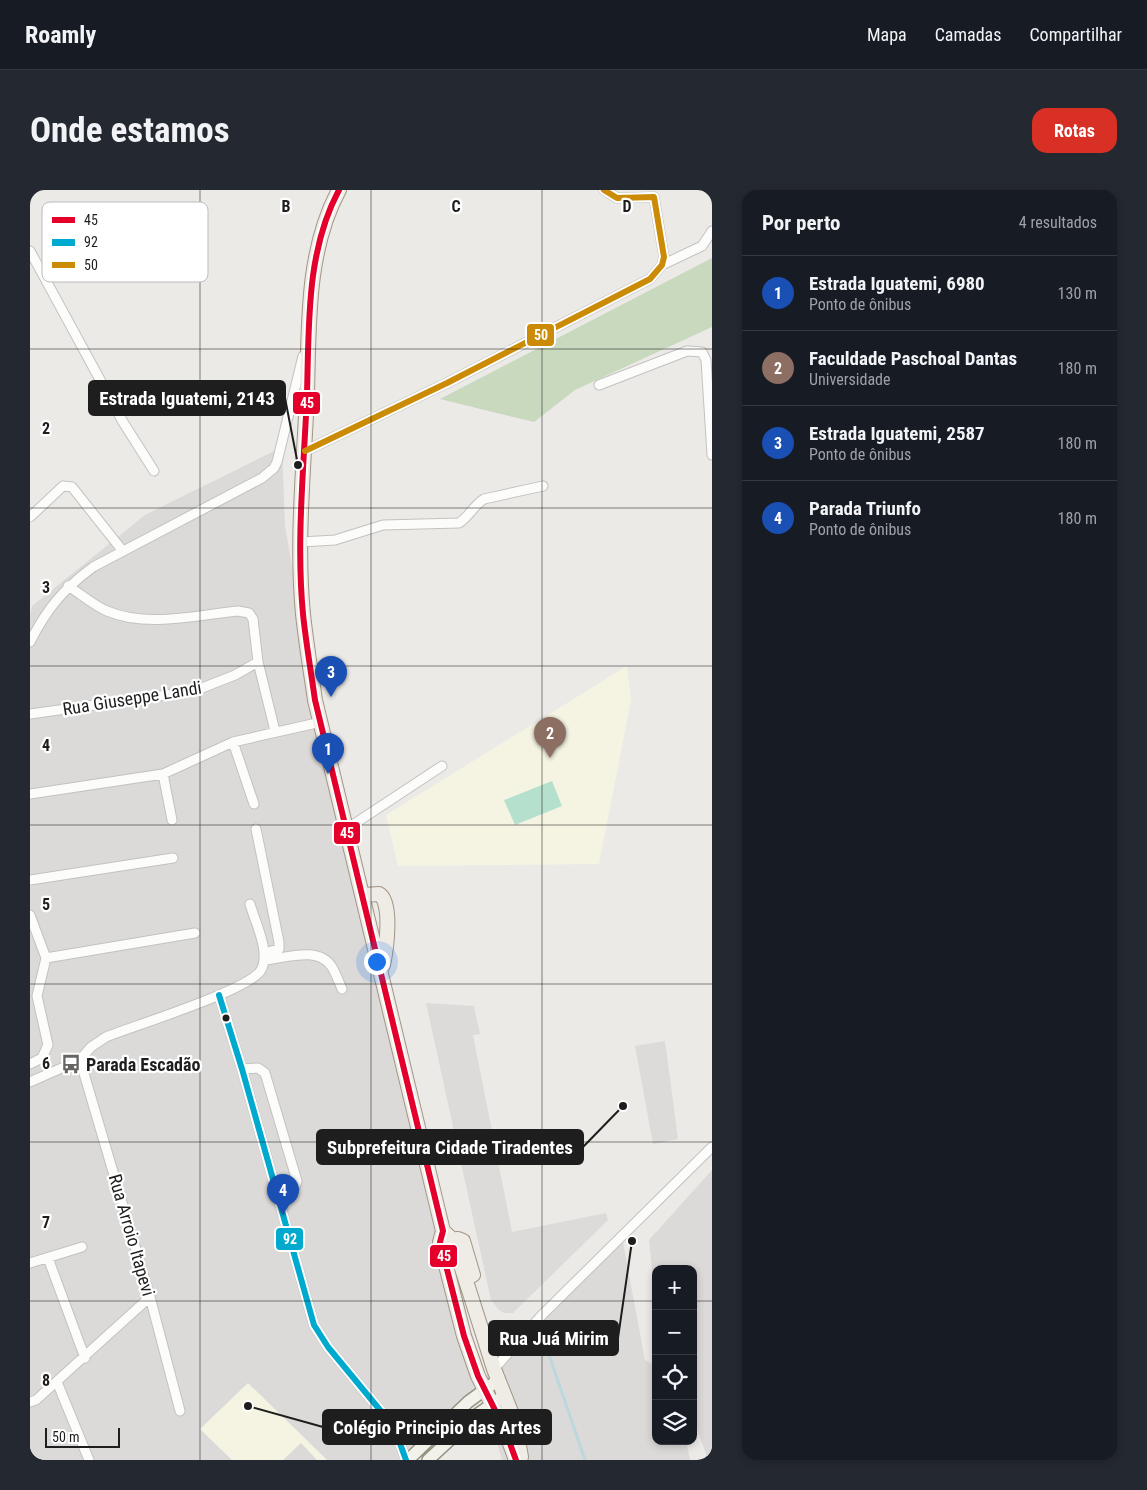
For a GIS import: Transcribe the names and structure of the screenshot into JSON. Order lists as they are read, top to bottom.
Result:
{
  "streets": {
    "street": ["Rua Giuseppe Landi", "Rua Arroio Itapevi"]
  },
  "places": {
    "other": [
      "Estrada Iguatemi, 2143",
      "Subprefeitura Cidade Tiradentes",
      "Rua Juá Mirim",
      "Colégio Principio das Artes"
    ],
    "bus stop": ["Parada Escadão"]
  },
  "lines": ["transit line 45", "transit line 50", "transit line 92"],
  "legend": ["45", "92", "50"],
  "scale_bar": "50 m",
  "page": {
    "header": "Roamly",
    "nav": ["Mapa", "Camadas", "Compartilhar"],
    "buttons": "Rotas",
    "title": "Onde estamos",
    "heading": ["Por perto", "4 resultados"],
    "list": [
      {
        "mark": "1",
        "name": "Estrada Iguatemi, 6980",
        "note": "Ponto de ônibus",
        "value": "130 m"
      },
      {
        "mark": "2",
        "name": "Faculdade Paschoal Dantas",
        "note": "Universidade",
        "value": "180 m"
      },
      {
        "mark": "3",
        "name": "Estrada Iguatemi, 2587",
        "note": "Ponto de ônibus",
        "value": "180 m"
      },
      {
        "mark": "4",
        "name": "Parada Triunfo",
        "note": "Ponto de ônibus",
        "value": "180 m"
      }
    ],
    "pins": [
      "3",
      "2",
      "1",
      "4"
    ],
    "map_buttons": ["+", "−"],
    "scale": "50 m"
  },
  "grid": {
    "columns": ["B", "C", "D"],
    "rows": [
      "2",
      "3",
      "4",
      "5",
      "6",
      "7",
      "8"
    ]
  }
}
